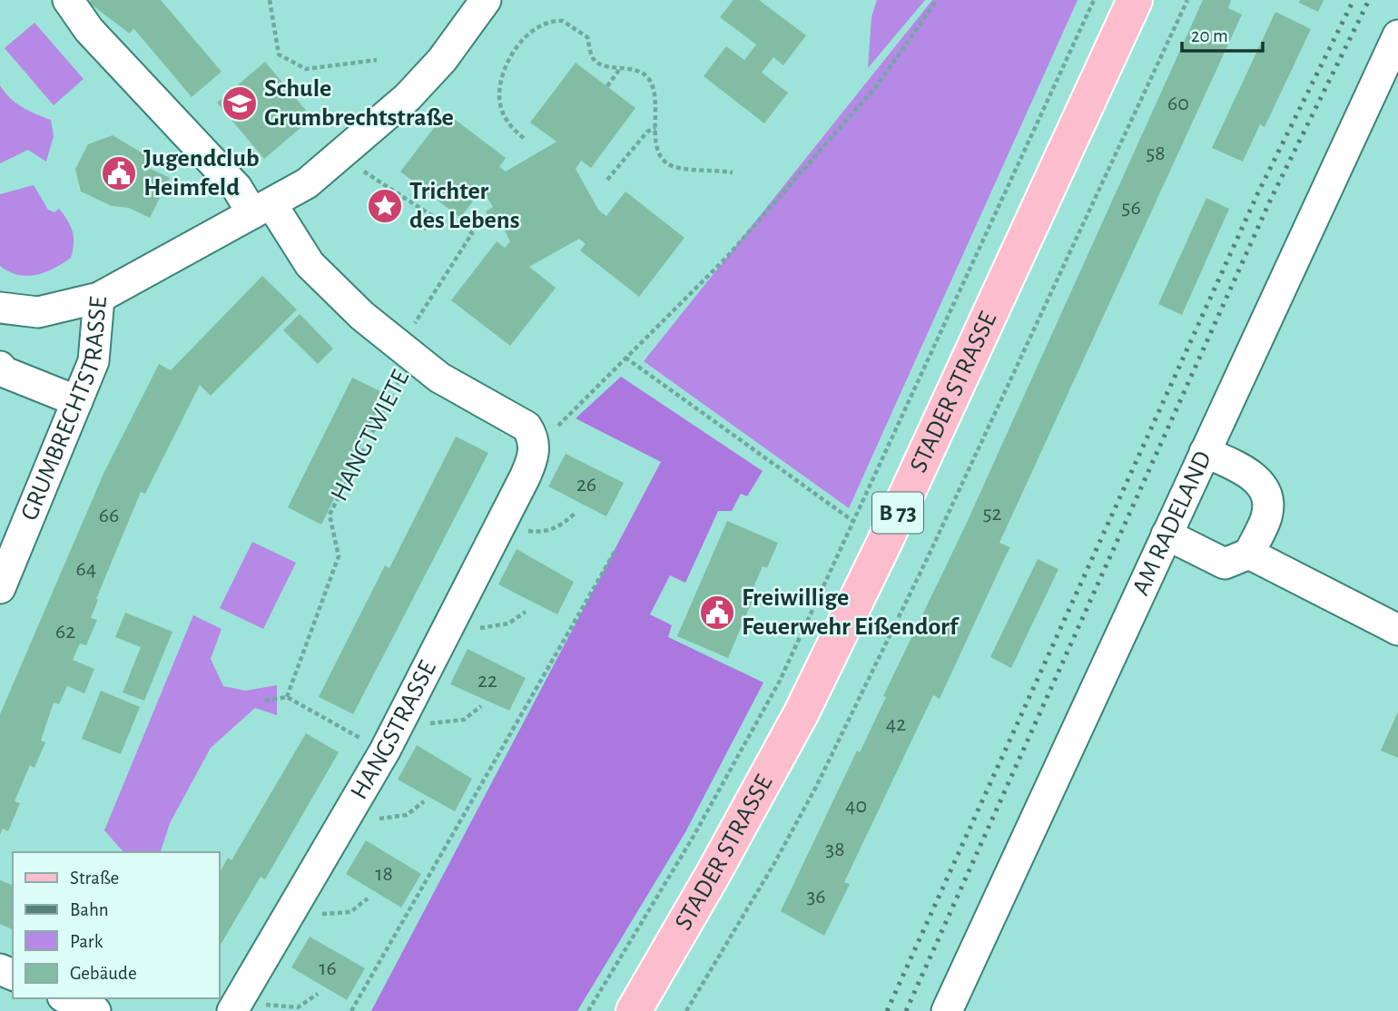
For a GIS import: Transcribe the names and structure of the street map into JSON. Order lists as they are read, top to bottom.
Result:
{
  "streets": {
    "main road": ["STADER STRASSE", "B 73"],
    "street": [
      "GRUMBRECHTSTRASSE",
      "HANGTWIETE",
      "AM RADELAND",
      "HANGSTRASSE"
    ]
  },
  "crossings": [
    ["GRUMBRECHTSTRASSE", "HANGTWIETE"],
    ["HANGTWIETE", "HANGSTRASSE"]
  ],
  "places": {
    "school or university": ["Schule Grumbrechtstraße"],
    "public building": ["Jugendclub Heimfeld", "Freiwillige Feuerwehr Eißendorf"],
    "place": ["Trichter des Lebens"]
  },
  "house_numbers": [
    "60",
    "58",
    "56",
    "26",
    "52",
    "66",
    "64",
    "62",
    "22",
    "42",
    "40",
    "38",
    "18",
    "36",
    "16"
  ],
  "legend": [
    "Straße",
    "Bahn",
    "Park",
    "Gebäude"
  ],
  "scale_bar": "20 m"
}
